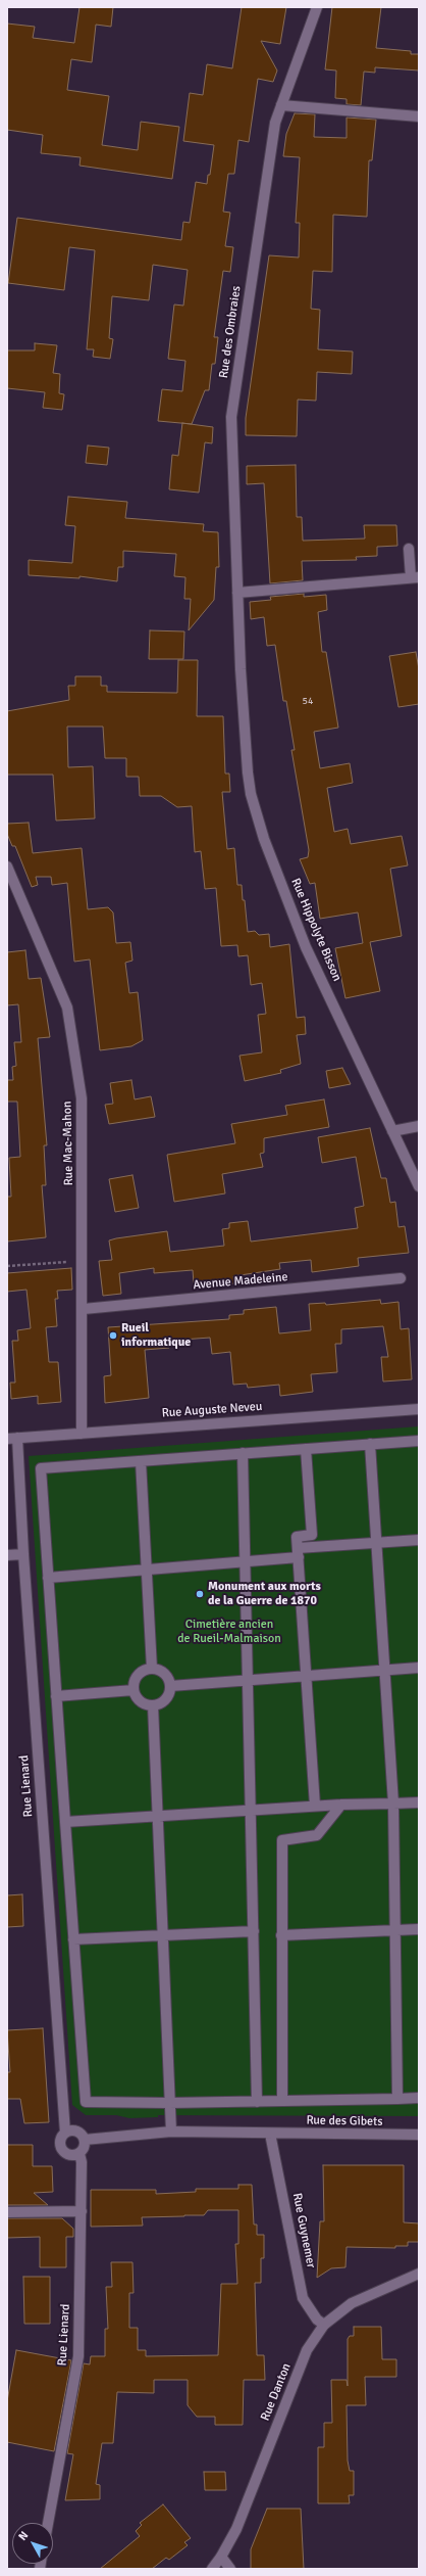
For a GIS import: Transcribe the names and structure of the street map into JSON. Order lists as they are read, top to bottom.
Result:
{
  "streets": {
    "street": [
      "Rue des Ombraies",
      "Rue Hippolyte Bisson",
      "Rue Mac-Mahon",
      "Avenue Madeleine",
      "Rue Auguste Neveu",
      "Rue Lienard",
      "Rue des Gibets",
      "Rue Guynemer",
      "Rue Danton"
    ]
  },
  "crossings": [
    ["Rue des Ombraies", "Rue Hippolyte Bisson"],
    ["Rue Mac-Mahon", "Avenue Madeleine"],
    ["Rue Mac-Mahon", "Rue Auguste Neveu"],
    ["Rue Auguste Neveu", "Rue Lienard"],
    ["Rue Lienard", "Rue des Gibets"],
    ["Rue des Gibets", "Rue Guynemer"],
    ["Rue Guynemer", "Rue Danton"]
  ],
  "parks": ["Cimetière ancien de Rueil-Malmaison"],
  "places": ["Rueil informatique", "Monument aux morts de la Guerre de 1870"],
  "house_numbers": ["54"],
  "north": "top left"
}
